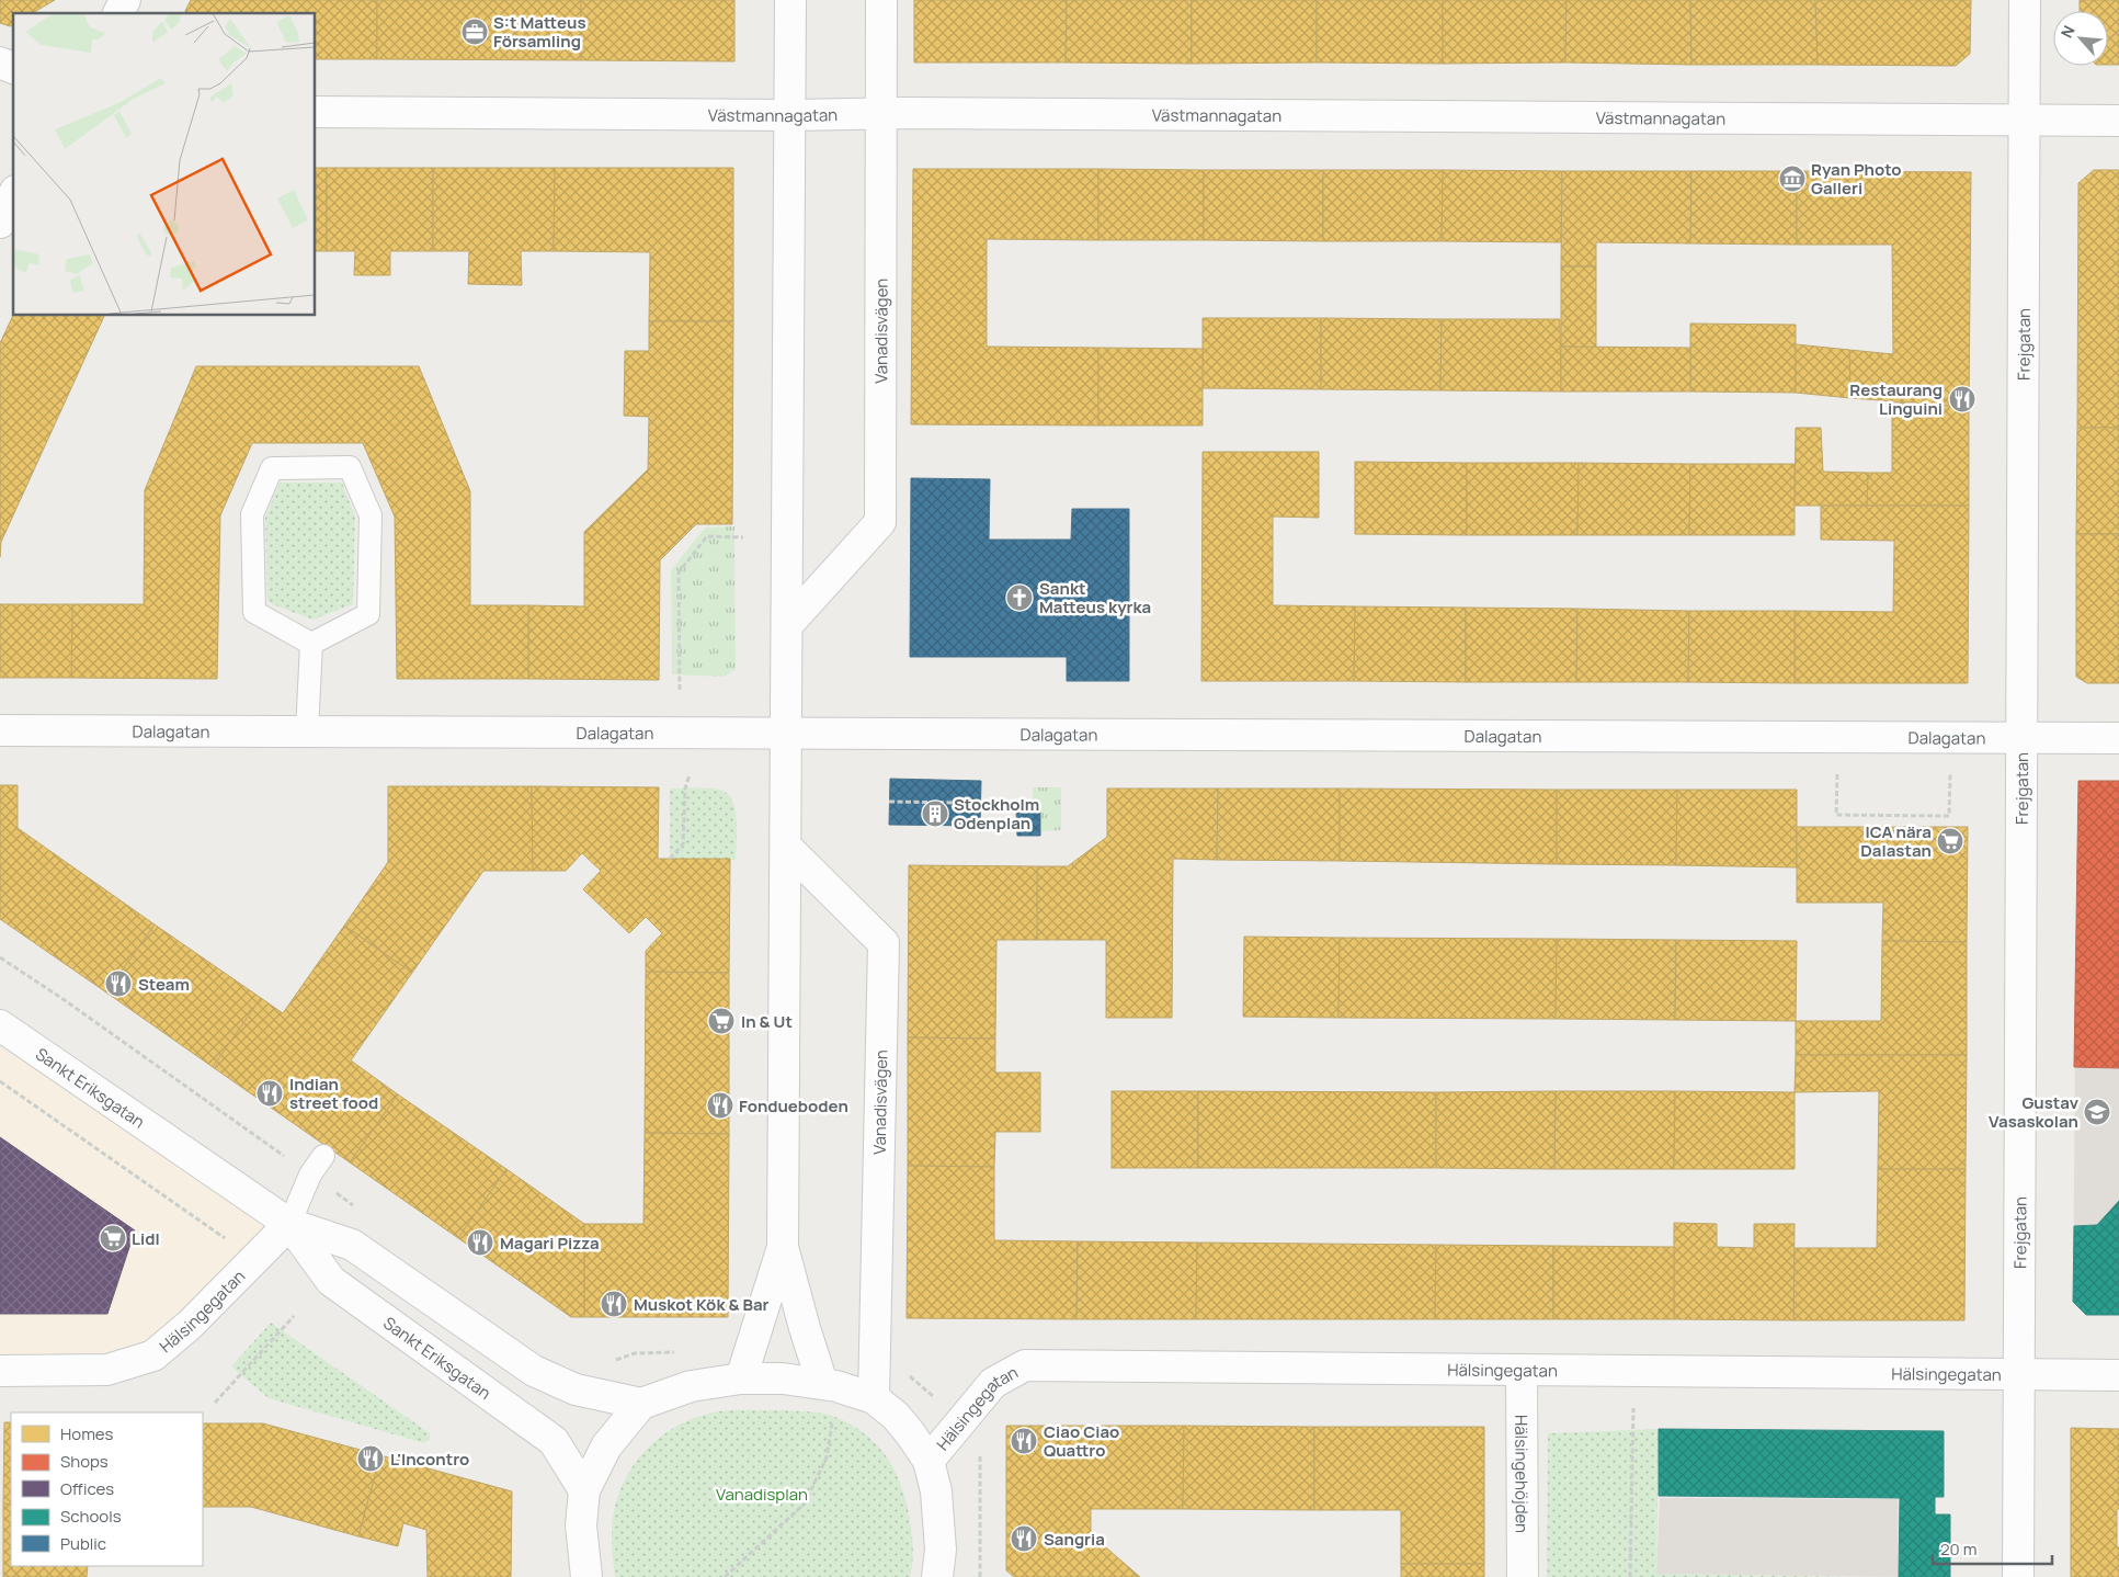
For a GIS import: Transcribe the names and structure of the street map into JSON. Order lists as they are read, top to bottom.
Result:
{
  "streets": {
    "street": [
      "Västmannagatan",
      "Vanadisvägen",
      "Frejgatan",
      "Dalagatan",
      "Sankt Eriksgatan",
      "Hälsingegatan",
      "Hälsingehöjden"
    ]
  },
  "crossings": [
    ["Västmannagatan", "Vanadisvägen"],
    ["Västmannagatan", "Frejgatan"],
    ["Frejgatan", "Dalagatan"],
    ["Frejgatan", "Hälsingegatan"],
    ["Sankt Eriksgatan", "Hälsingegatan"],
    ["Hälsingegatan", "Hälsingehöjden"]
  ],
  "parks": ["Vanadisplan"],
  "places": {
    "office": ["S:t Matteus Församling"],
    "museum": ["Ryan Photo Galleri"],
    "restaurant": [
      "Restaurang Linguini",
      "Steam",
      "Indian street food",
      "Fondueboden",
      "Magari Pizza",
      "Muskot Kök & Bar",
      "Ciao Ciao Quattro",
      "L'Incontro",
      "Sangria"
    ],
    "church": ["Sankt Matteus kyrka"],
    "building": ["Stockholm Odenplan"],
    "supermarket": ["ICA nära Dalastan", "In & Ut", "Lidl"],
    "school or university": ["Gustav Vasaskolan"]
  },
  "legend": [
    "Homes",
    "Shops",
    "Offices",
    "Schools",
    "Public"
  ],
  "scale_bar": "20 m",
  "north": "top left"
}
